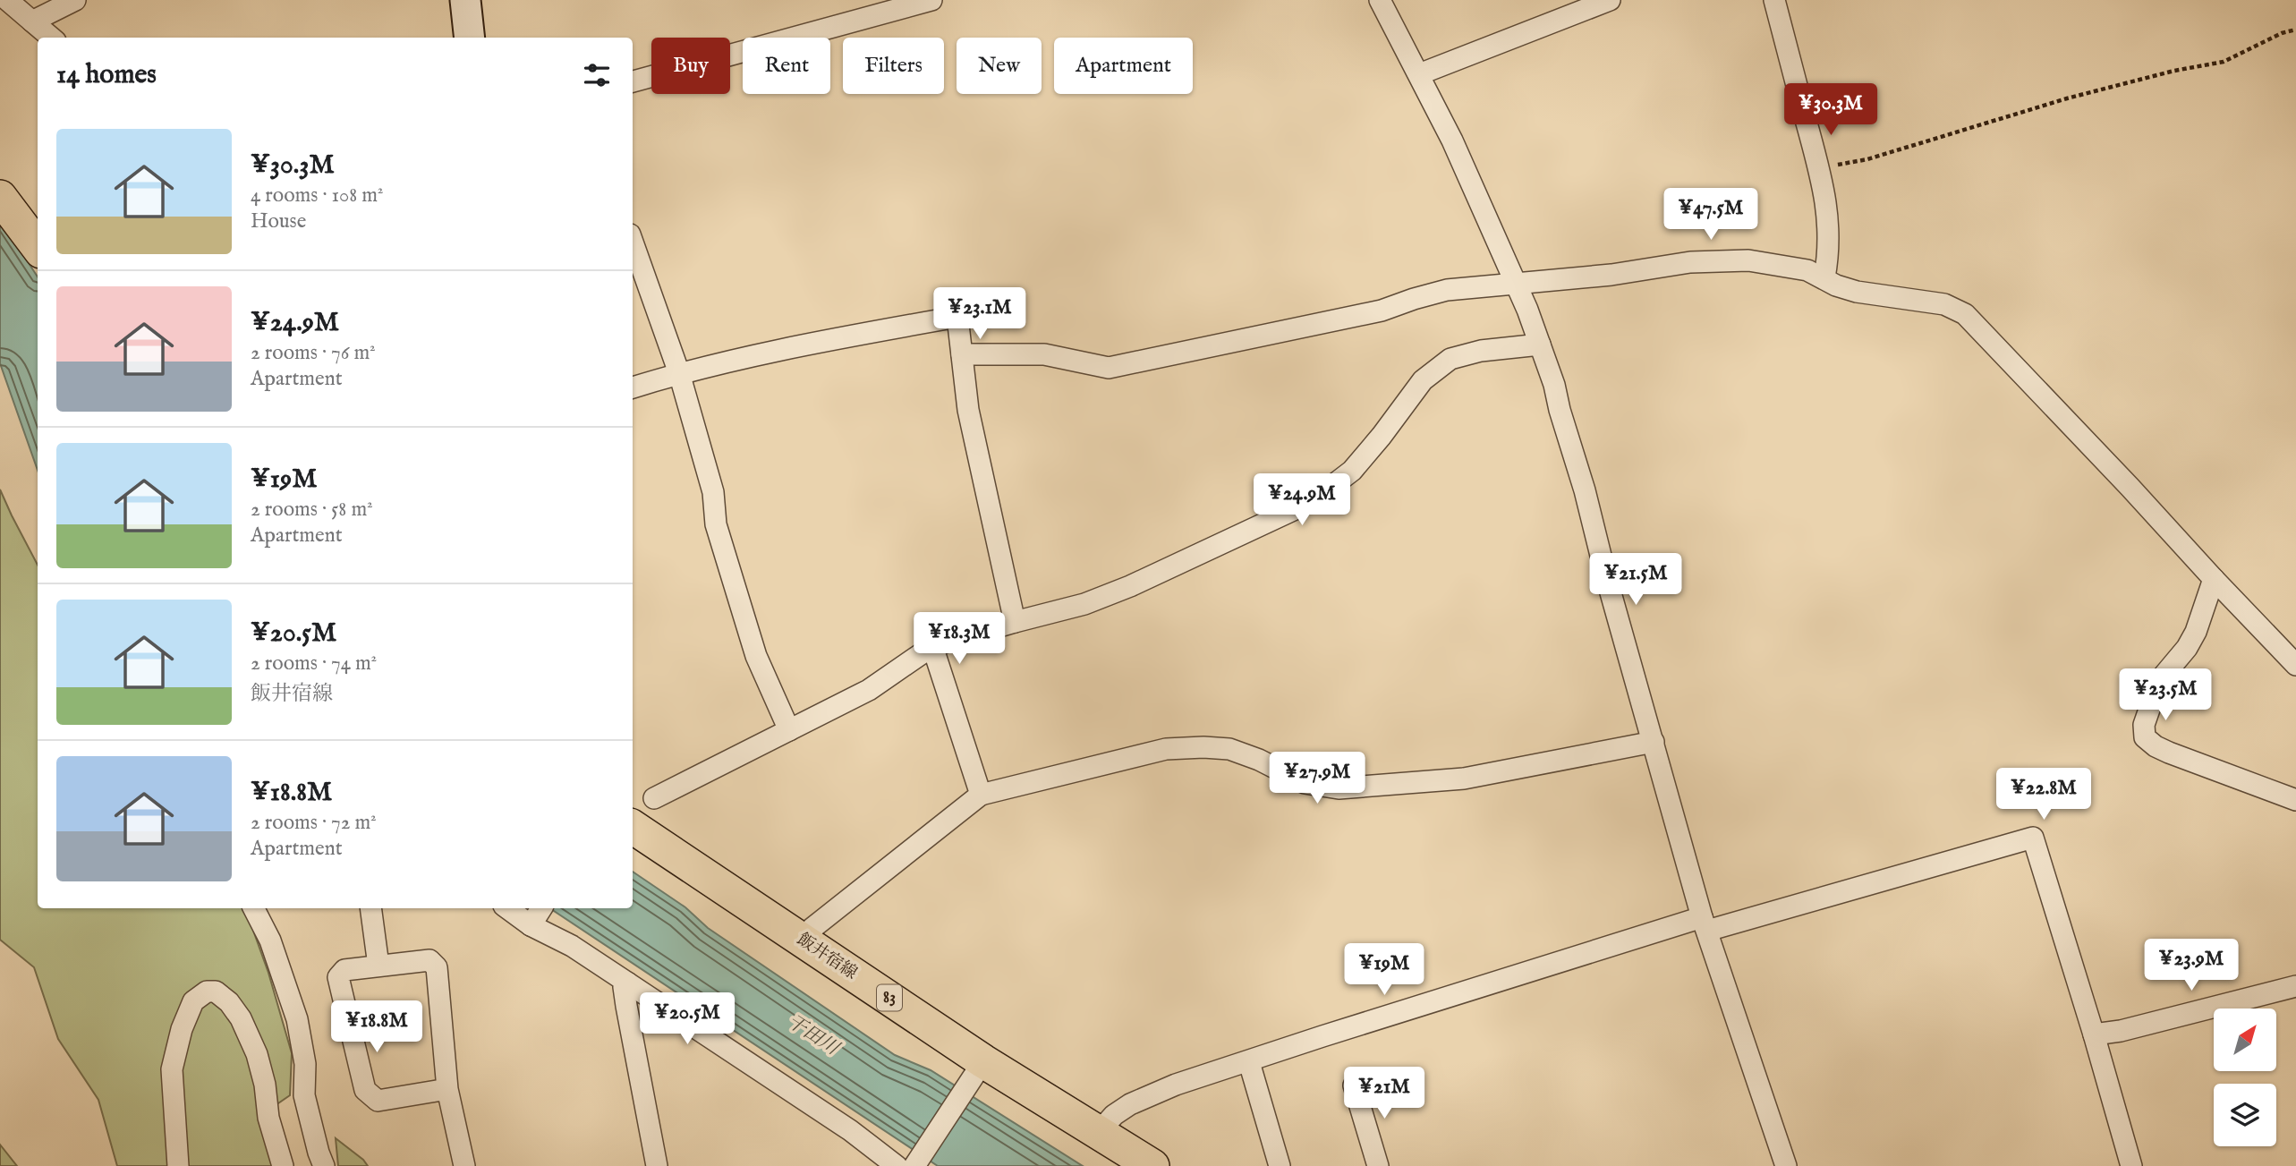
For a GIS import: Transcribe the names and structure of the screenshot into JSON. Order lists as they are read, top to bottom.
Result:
{
  "streets": {
    "main road": ["飯井宿線", "83"]
  },
  "water": ["干田川"],
  "north": "top right",
  "page": {
    "chip": [
      "Buy",
      "Rent",
      "Filters",
      "New",
      "Apartment"
    ],
    "heading": "14 homes",
    "price": [
      "¥30.3M",
      "¥47.5M",
      "¥23.1M",
      "¥24.9M",
      "¥21.5M",
      "¥18.3M",
      "¥23.5M",
      "¥27.9M",
      "¥22.8M",
      "¥23.9M",
      "¥19M",
      "¥20.5M",
      "¥18.8M",
      "¥21M"
    ],
    "list": [
      {
        "name": "¥30.3M",
        "note": "4 rooms · 108 m² · House"
      },
      {
        "name": "¥24.9M",
        "note": "2 rooms · 76 m² · Apartment"
      },
      {
        "name": "¥19M",
        "note": "2 rooms · 58 m² · Apartment"
      },
      {
        "name": "¥20.5M",
        "note": "2 rooms · 74 m² · 飯井宿線"
      },
      {
        "name": "¥18.8M",
        "note": "2 rooms · 72 m² · Apartment"
      }
    ]
  }
}
